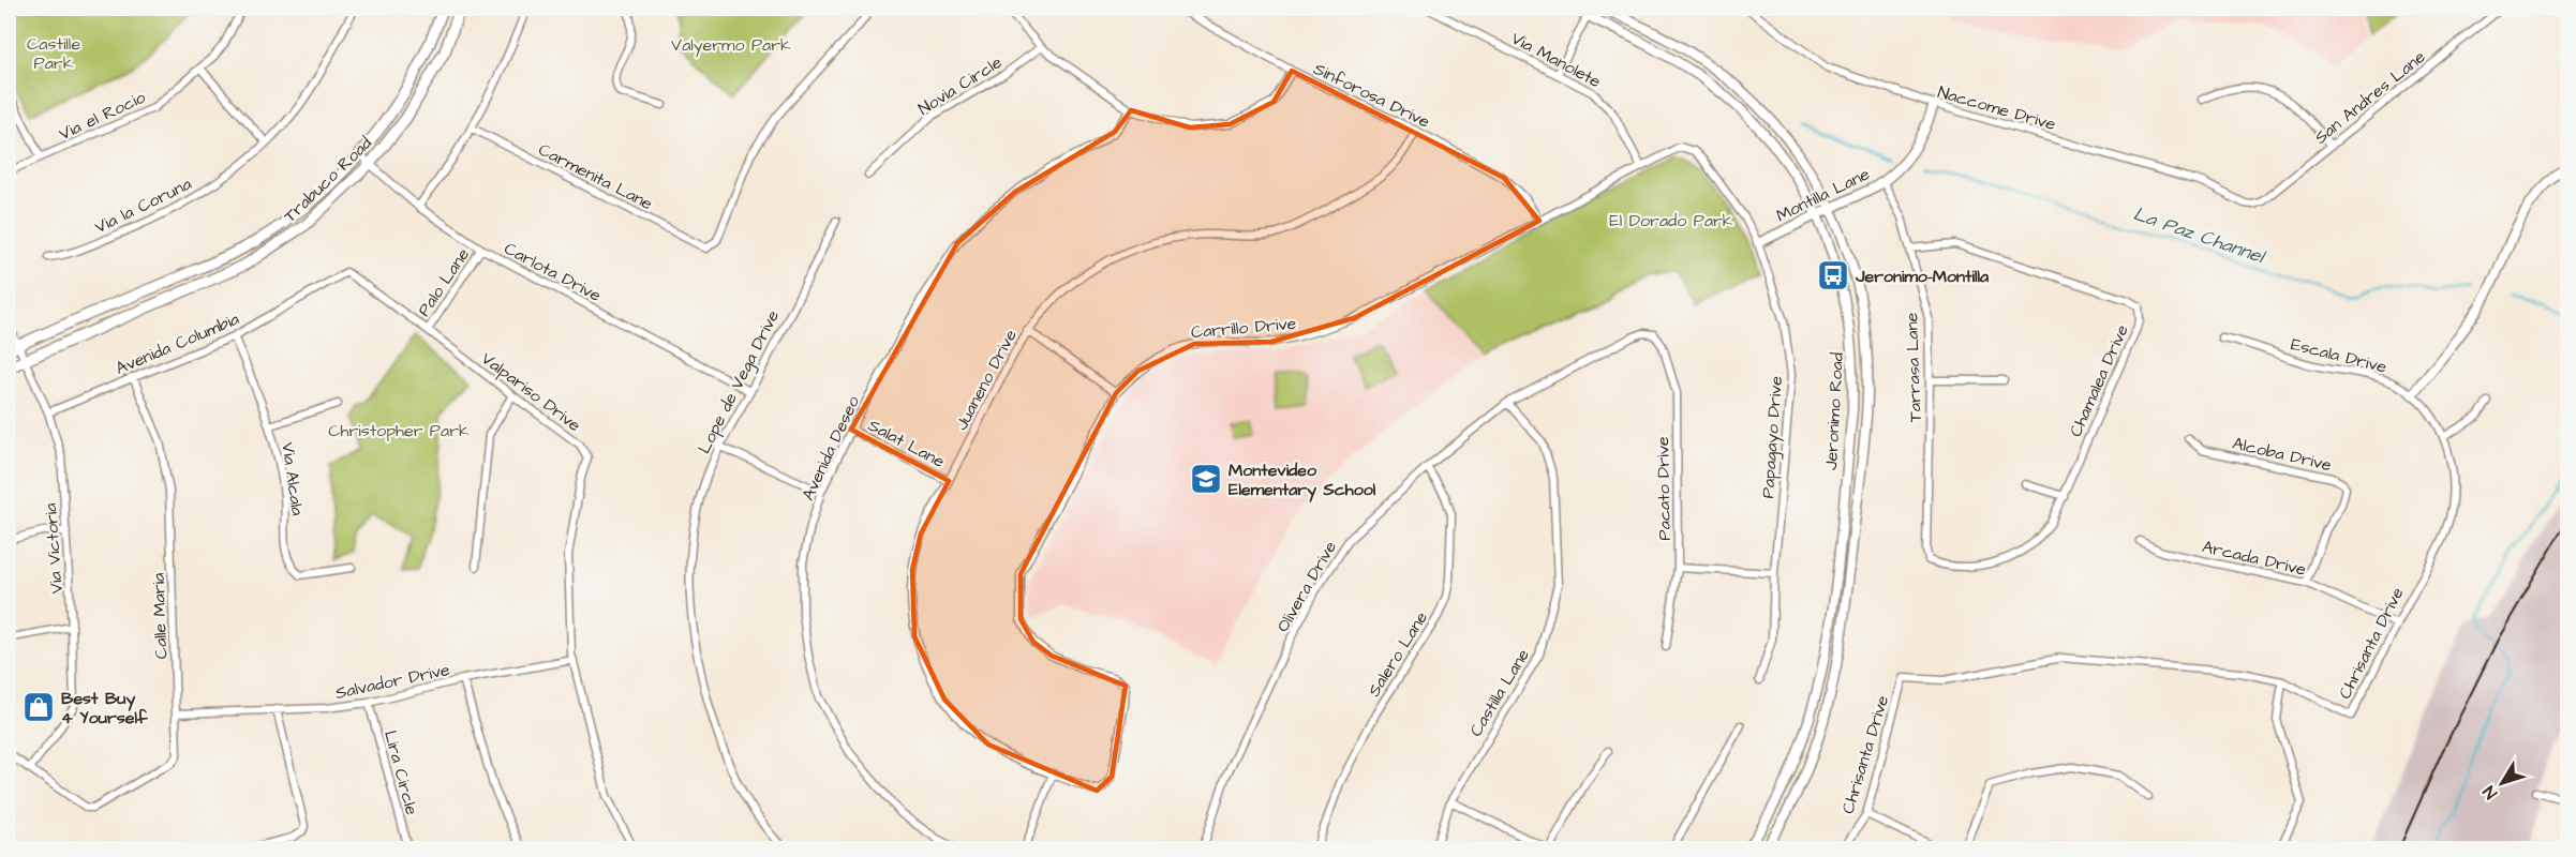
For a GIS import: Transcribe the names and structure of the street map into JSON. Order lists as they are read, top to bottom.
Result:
{
  "streets": {
    "main road": ["Trabuco Road", "Montilla Lane", "Jeronimo Road"],
    "street": [
      "Via Manolete",
      "Novia Circle",
      "Sinforosa Drive",
      "San Andres Lane",
      "Naccome Drive",
      "Via el Rocio",
      "Carmenita Lane",
      "Via la Coruna",
      "Carlota Drive",
      "Palo Lane",
      "Carrillo Drive",
      "Avenida Columbia",
      "Escala Drive",
      "Tarrasa Lane",
      "Juaneno Drive",
      "Chamalea Drive",
      "Lope de Vega Drive",
      "Valpariso Drive",
      "Papagayo Drive",
      "Salat Lane",
      "Avenida Deseo",
      "Alcoba Drive",
      "Via Alcala",
      "Pacato Drive",
      "Via Victoria",
      "Arcada Drive",
      "Olivera Drive",
      "Calle Maria",
      "Chrisanta Drive",
      "Salero Lane",
      "Salvador Drive",
      "Castilla Lane",
      "Lira Circle"
    ]
  },
  "crossings": [
    ["Via Manolete", "Carrillo Drive"],
    ["Sinforosa Drive", "Carrillo Drive"],
    ["Sinforosa Drive", "Juaneno Drive"],
    ["San Andres Lane", "Naccome Drive"],
    ["Naccome Drive", "Montilla Lane"],
    ["Trabuco Road", "Carlota Drive"],
    ["Trabuco Road", "Via Victoria"],
    ["Montilla Lane", "Tarrasa Lane"],
    ["Montilla Lane", "Jeronimo Road"],
    ["Montilla Lane", "Papagayo Drive"],
    ["Carlota Drive", "Palo Lane"],
    ["Carlota Drive", "Lope de Vega Drive"],
    ["Palo Lane", "Valpariso Drive"],
    ["Carrillo Drive", "Juaneno Drive"],
    ["Carrillo Drive", "Papagayo Drive"],
    ["Avenida Columbia", "Valpariso Drive"],
    ["Avenida Columbia", "Via Alcala"],
    ["Avenida Columbia", "Via Victoria"],
    ["Avenida Columbia", "Calle Maria"],
    ["Escala Drive", "Chrisanta Drive"],
    ["Tarrasa Lane", "Chamalea Drive"],
    ["Juaneno Drive", "Salat Lane"],
    ["Valpariso Drive", "Salvador Drive"],
    ["Salat Lane", "Avenida Deseo"],
    ["Alcoba Drive", "Arcada Drive"],
    ["Pacato Drive", "Olivera Drive"],
    ["Via Victoria", "Calle Maria"],
    ["Arcada Drive", "Chrisanta Drive"],
    ["Olivera Drive", "Salero Lane"],
    ["Olivera Drive", "Castilla Lane"],
    ["Calle Maria", "Salvador Drive"],
    ["Salvador Drive", "Lira Circle"]
  ],
  "water": ["La Paz Channel"],
  "parks": [
    "Castille Park",
    "Valyermo Park",
    "El Dorado Park",
    "Christopher Park"
  ],
  "places": {
    "bus stop": ["Jeronimo-Montilla"],
    "school or university": ["Montevideo Elementary School"],
    "shop": ["Best Buy 4 Yourself"]
  },
  "north": "bottom left"
}
